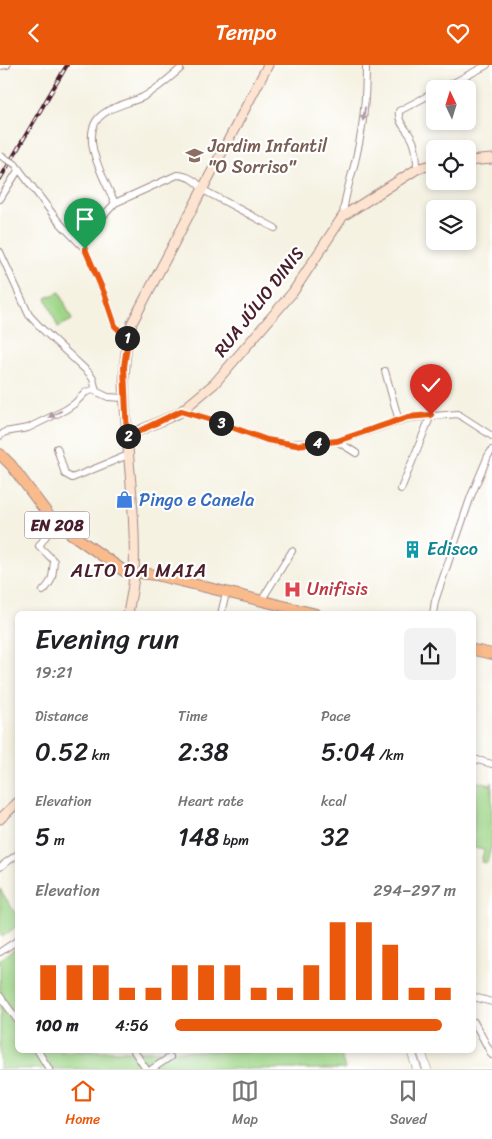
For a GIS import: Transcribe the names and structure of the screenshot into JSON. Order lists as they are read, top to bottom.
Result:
{
  "streets": {
    "main road": ["RUA JÚLIO DINIS", "EN 208"]
  },
  "districts": ["ALTO DA MAIA"],
  "places": {
    "school or university": ["Jardim Infantil \"O Sorriso\""],
    "shop": ["Pingo e Canela"],
    "building": ["Edisco"],
    "hospital": ["Unifisis"]
  },
  "north": "top",
  "page": {
    "header": "Tempo",
    "pins": [
      "1",
      "3",
      "2",
      "4"
    ],
    "heading": ["Evening run", "19:21"],
    "stats": [
      ["Distance", "0.52 km"],
      ["Time", "2:38"],
      ["Pace", "5:04 /km"],
      ["Elevation", "5 m"],
      ["Heart rate", "148 bpm"],
      ["kcal", "32"]
    ],
    "chart": ["Elevation", "294–297 m"],
    "list": [
      {
        "name": "100 m",
        "note": "4:56"
      }
    ],
    "tabs": ["Home", "Map", "Saved"]
  }
}
